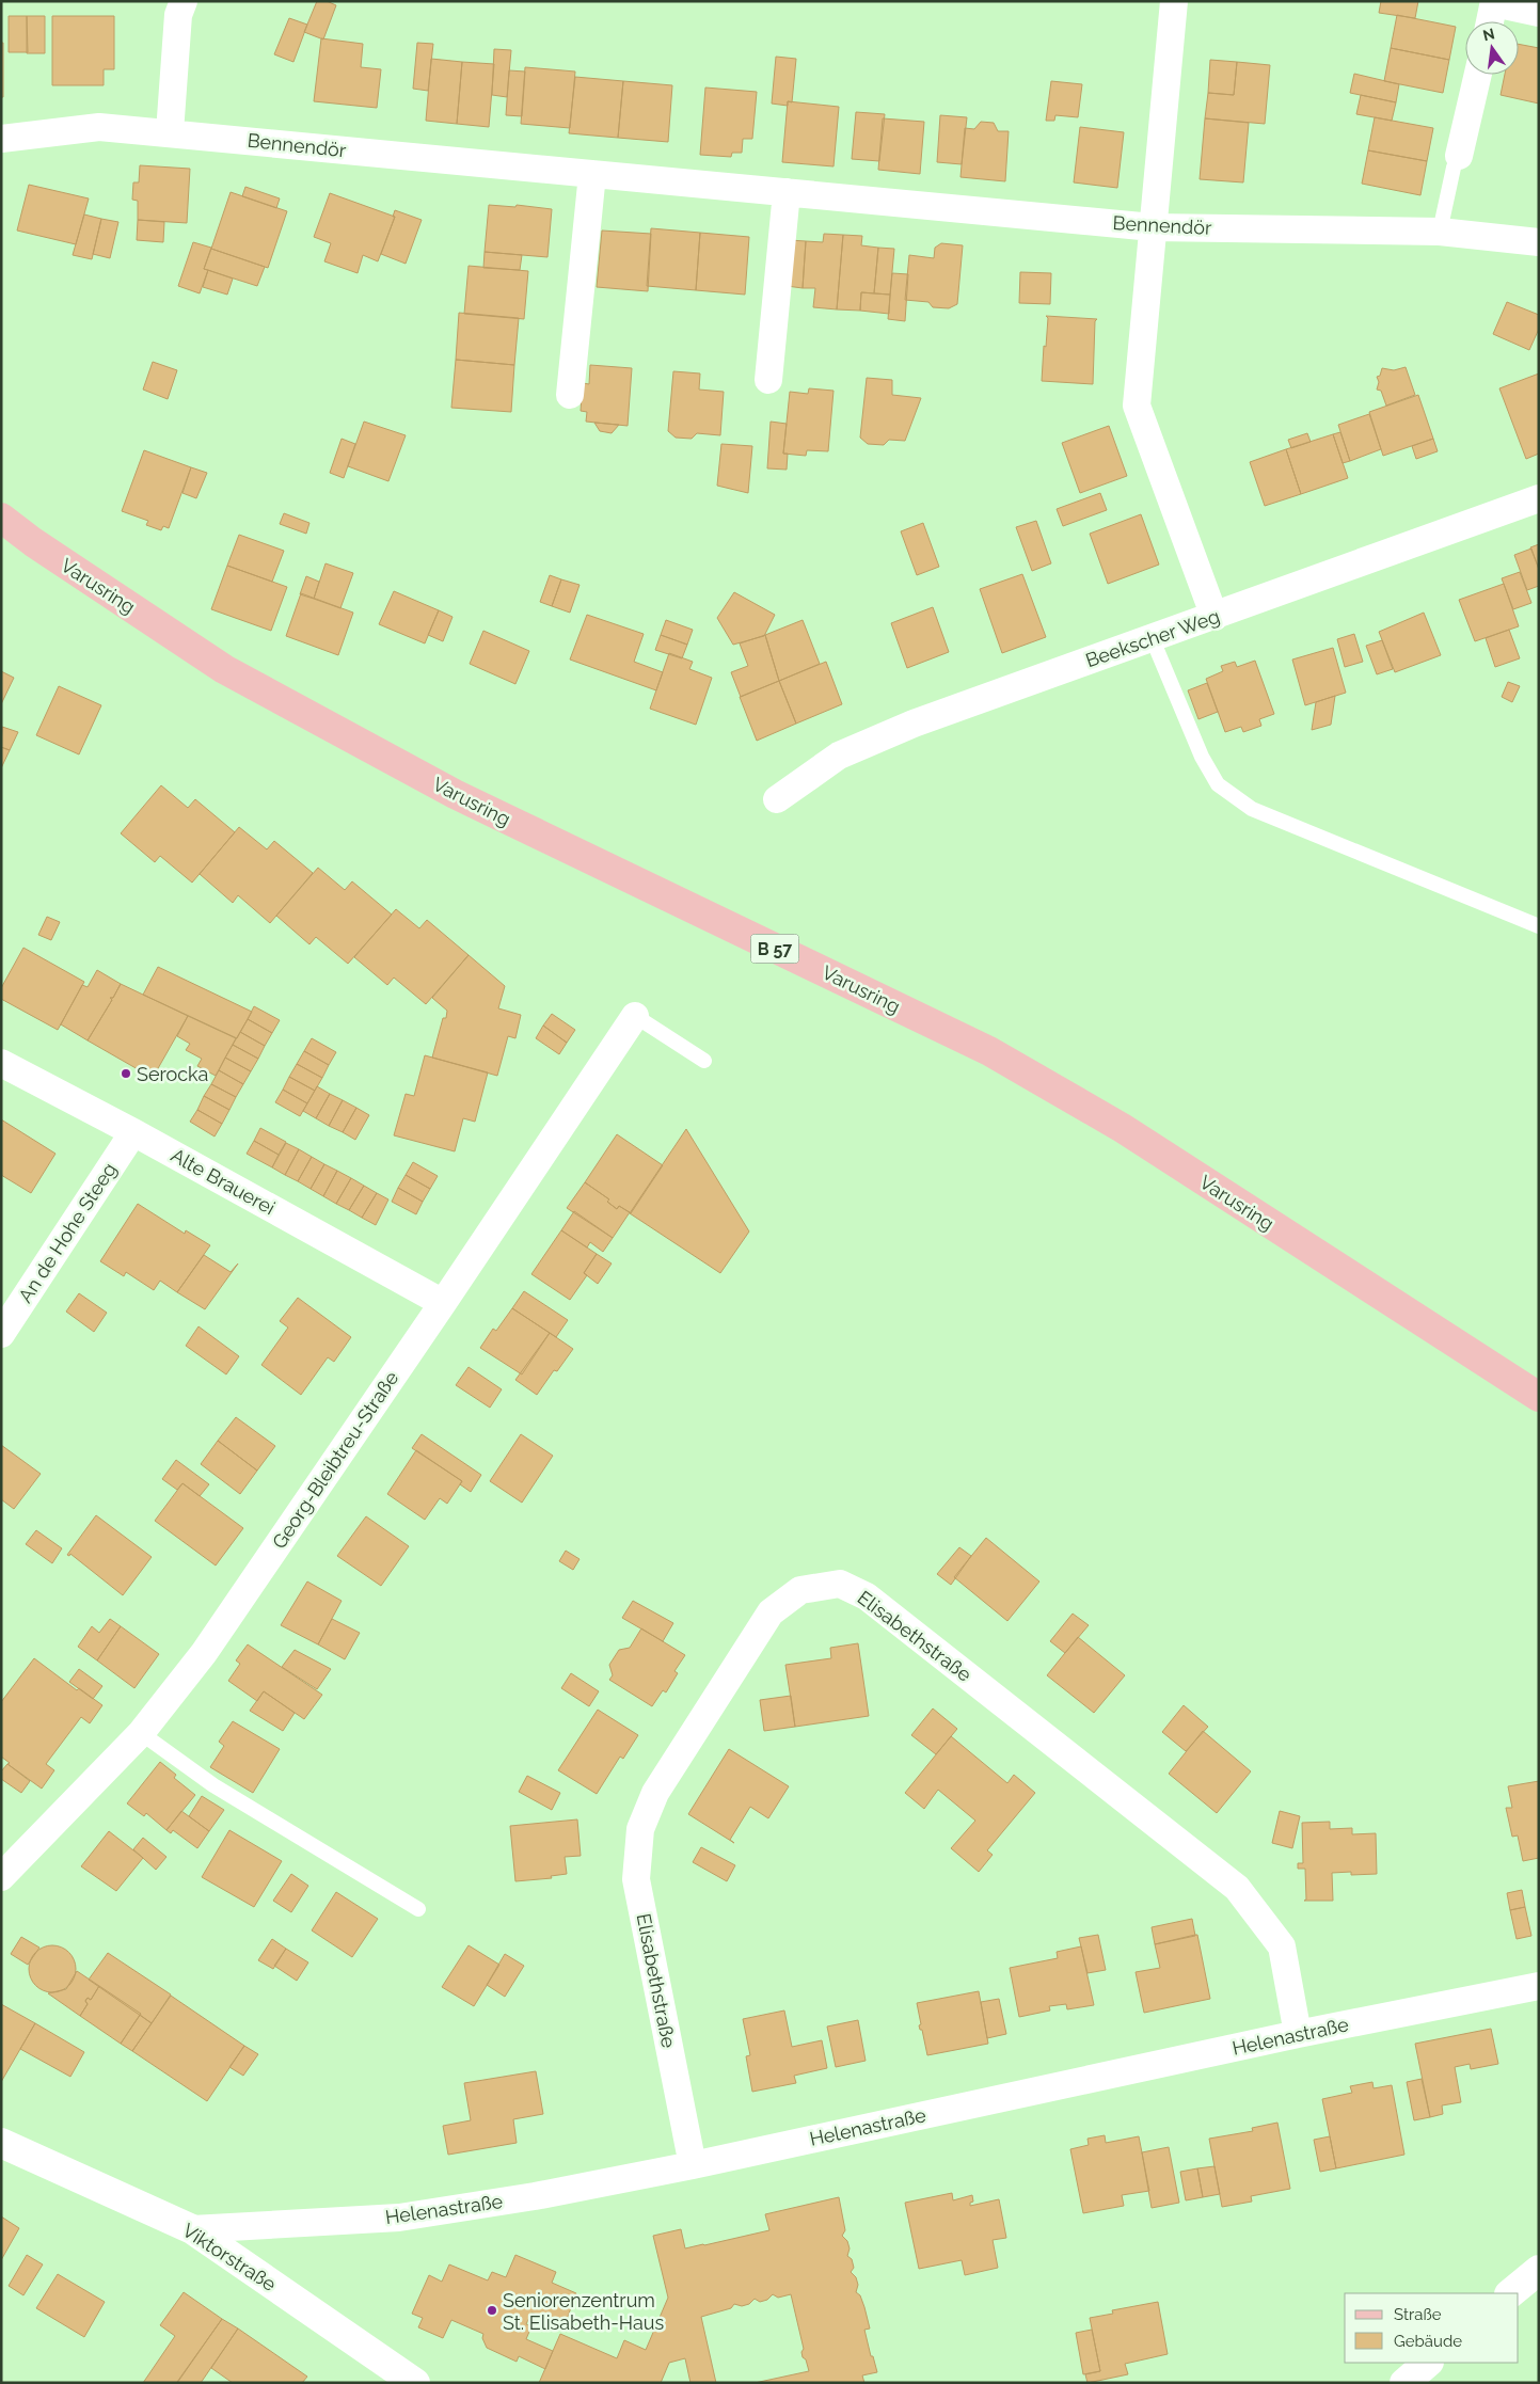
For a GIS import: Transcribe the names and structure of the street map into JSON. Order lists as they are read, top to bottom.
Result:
{
  "streets": {
    "main road": ["Varusring", "B 57"],
    "street": [
      "Bennendör",
      "Beekscher Weg",
      "Alte Brauerei",
      "An de Hohe Steeg",
      "Georg-Bleibtreu-Straße",
      "Elisabethstraße",
      "Helenastraße",
      "Viktorstraße"
    ]
  },
  "crossings": [
    ["Alte Brauerei", "An de Hohe Steeg"],
    ["Alte Brauerei", "Georg-Bleibtreu-Straße"],
    ["Elisabethstraße", "Helenastraße"],
    ["Helenastraße", "Viktorstraße"]
  ],
  "places": ["Serocka", "Seniorenzentrum St. Elisabeth-Haus"],
  "legend": ["Straße", "Gebäude"],
  "north": "top"
}
